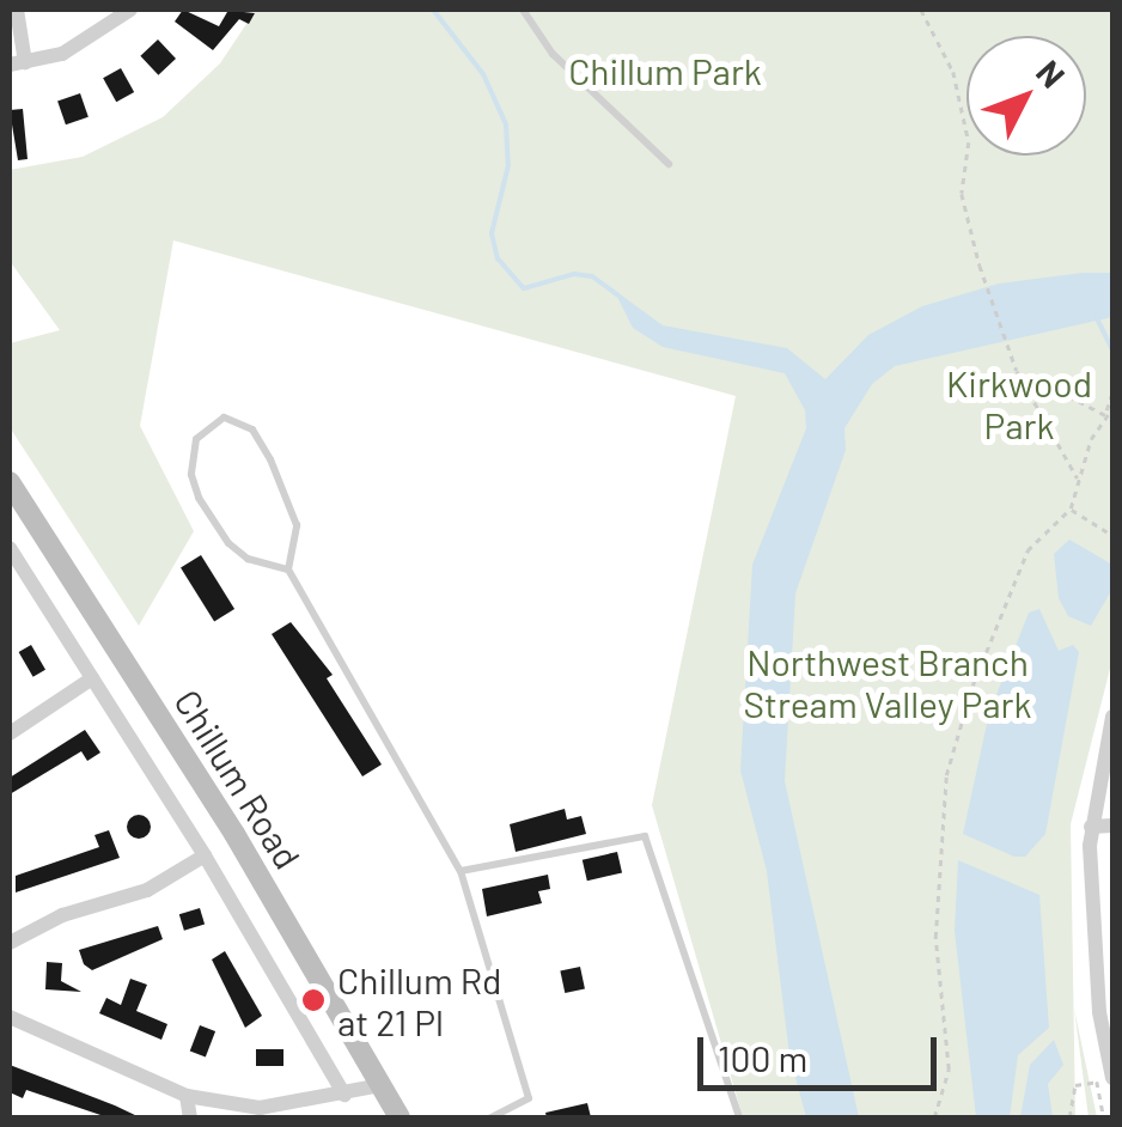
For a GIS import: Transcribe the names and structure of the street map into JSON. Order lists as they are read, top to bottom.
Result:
{
  "streets": {
    "main road": ["Chillum Road"]
  },
  "parks": ["Chillum Park", "Kirkwood Park", "Northwest Branch Stream Valley Park"],
  "places": ["Chillum Rd at 21 Pl"],
  "scale_bar": "100 m",
  "north": "top right"
}
